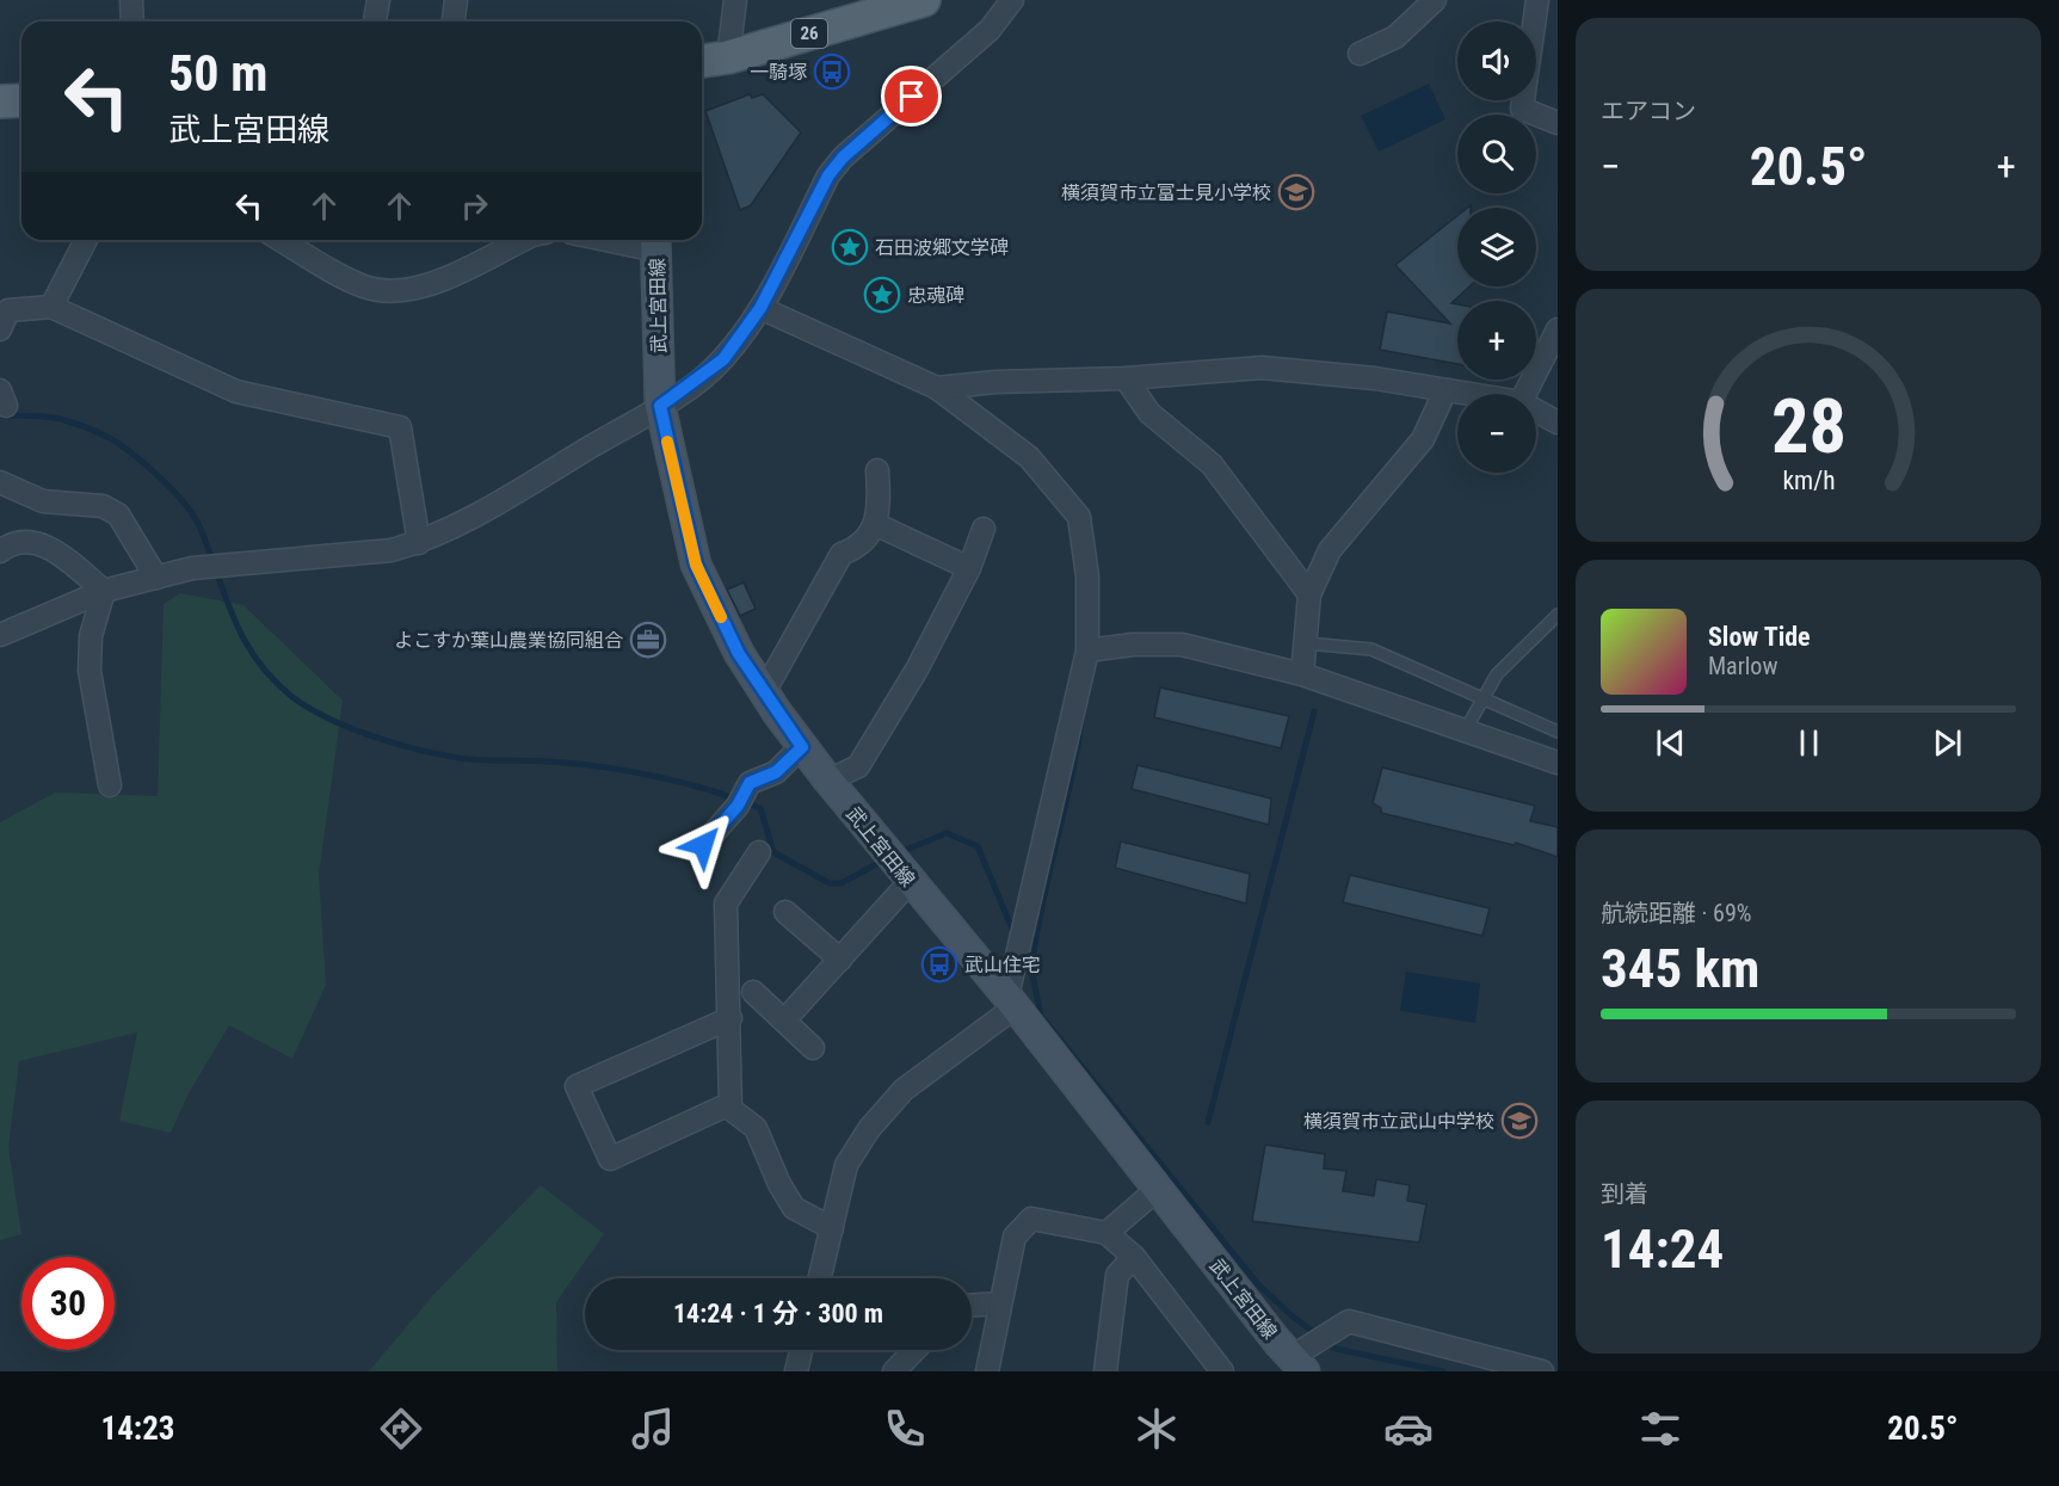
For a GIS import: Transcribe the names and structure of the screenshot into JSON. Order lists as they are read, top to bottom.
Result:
{
  "streets": {
    "main road": ["26", "武上宮田線"]
  },
  "places": {
    "bus stop": ["一騎塚", "武山住宅"],
    "school or university": ["横須賀市立富士見小学校", "横須賀市立武山中学校"],
    "place": ["石田波郷文学碑", "忠魂碑"],
    "office": ["よこすか葉山農業協同組合"]
  },
  "page": {
    "tile": [
      "エアコン",
      ["航続距離 · 69%", "345 km"],
      ["到着", "14:24"]
    ],
    "map_buttons": ["+", "−"],
    "turn": ["50 m", "武上宮田線"],
    "heat": ["−", "20.5°", "+"],
    "song": ["Slow Tide", "Marlow"],
    "limit": "30",
    "trip": "14:24 · 1 分 · 300 m",
    "tabs": ["14:23", "20.5°"],
    "gauge": ["28", "km/h"]
  }
}
